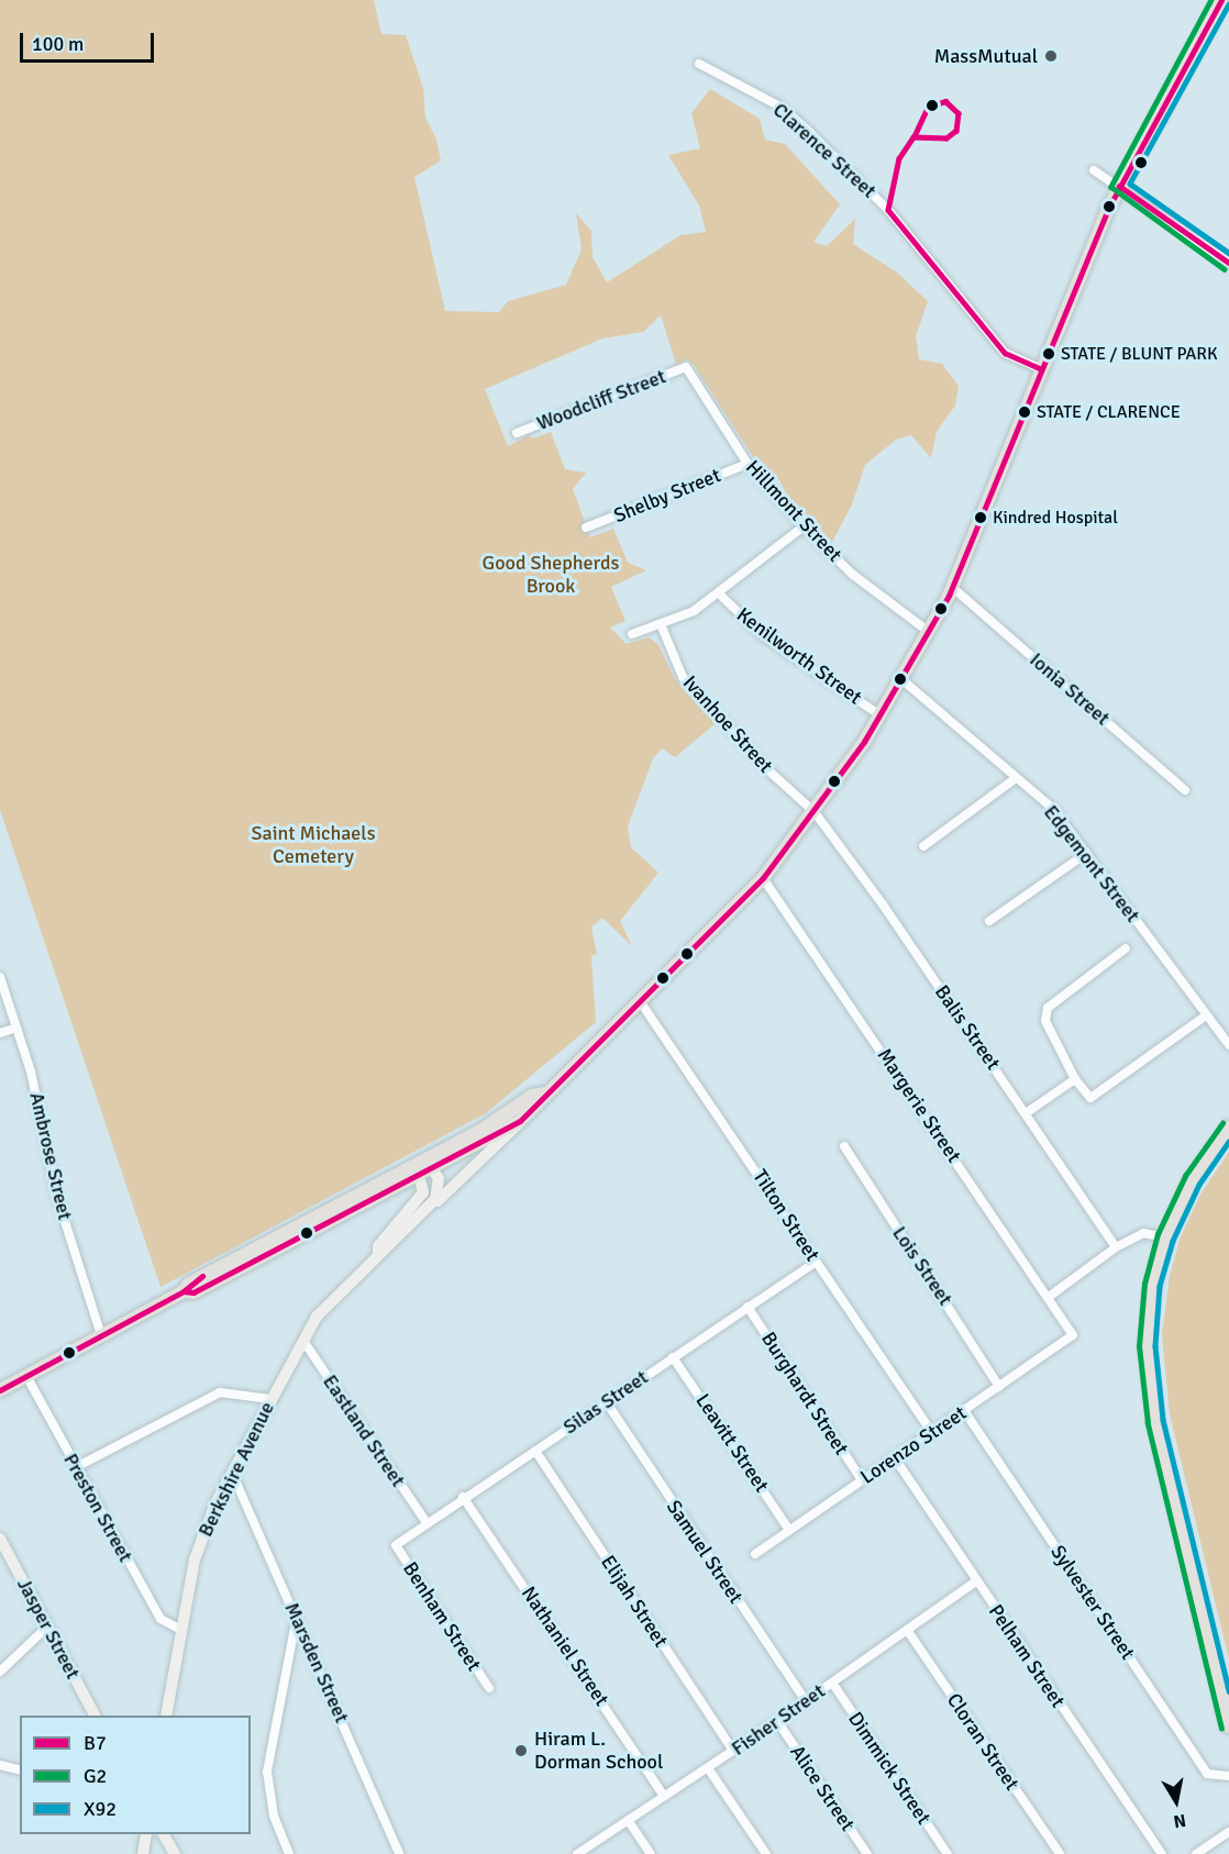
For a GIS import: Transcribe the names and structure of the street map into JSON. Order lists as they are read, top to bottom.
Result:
{
  "streets": {
    "main road": ["Berkshire Avenue", "Jasper Street"],
    "street": [
      "Clarence Street",
      "Woodcliff Street",
      "Shelby Street",
      "Hillmont Street",
      "Kenilworth Street",
      "Ionia Street",
      "Ivanhoe Street",
      "Edgemont Street",
      "Balis Street",
      "Margerie Street",
      "Ambrose Street",
      "Tilton Street",
      "Lois Street",
      "Burghardt Street",
      "Silas Street",
      "Eastland Street",
      "Leavitt Street",
      "Lorenzo Street",
      "Preston Street",
      "Samuel Street",
      "Elijah Street",
      "Sylvester Street",
      "Benham Street",
      "Nathaniel Street",
      "Pelham Street",
      "Marsden Street",
      "Fisher Street",
      "Cloran Street",
      "Dimmick Street",
      "Alice Street"
    ]
  },
  "crossings": [
    ["Woodcliff Street", "Hillmont Street"],
    ["Shelby Street", "Hillmont Street"],
    ["Ivanhoe Street", "Balis Street"],
    ["Margerie Street", "Lorenzo Street"],
    ["Tilton Street", "Silas Street"],
    ["Tilton Street", "Lorenzo Street"],
    ["Lois Street", "Lorenzo Street"],
    ["Burghardt Street", "Silas Street"],
    ["Burghardt Street", "Lorenzo Street"],
    ["Silas Street", "Eastland Street"],
    ["Silas Street", "Leavitt Street"],
    ["Silas Street", "Samuel Street"],
    ["Silas Street", "Elijah Street"],
    ["Silas Street", "Benham Street"],
    ["Silas Street", "Nathaniel Street"],
    ["Eastland Street", "Berkshire Avenue"],
    ["Leavitt Street", "Lorenzo Street"],
    ["Lorenzo Street", "Sylvester Street"],
    ["Lorenzo Street", "Pelham Street"],
    ["Berkshire Avenue", "Preston Street"],
    ["Berkshire Avenue", "Marsden Street"],
    ["Samuel Street", "Fisher Street"],
    ["Elijah Street", "Fisher Street"],
    ["Nathaniel Street", "Fisher Street"],
    ["Pelham Street", "Fisher Street"],
    ["Fisher Street", "Cloran Street"],
    ["Fisher Street", "Dimmick Street"],
    ["Fisher Street", "Alice Street"]
  ],
  "parks": ["Good Shepherds Brook", "Saint Michaels Cemetery"],
  "places": [
    "MassMutual",
    "STATE / BLUNT PARK",
    "STATE / CLARENCE",
    "Kindred Hospital",
    "Hiram L. Dorman School"
  ],
  "lines": ["transit line B7", "transit line G2", "transit line X92"],
  "legend": ["B7", "G2", "X92"],
  "scale_bar": "100 m",
  "north": "bottom"
}
